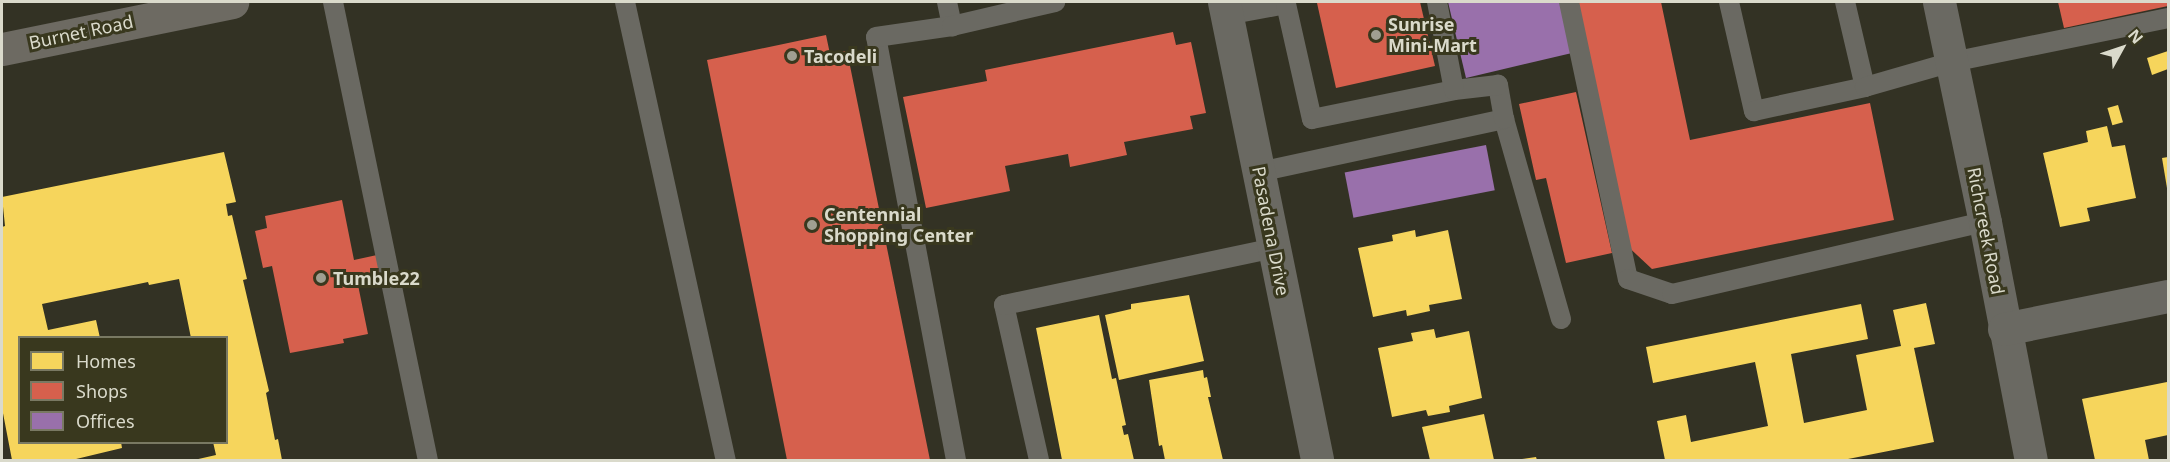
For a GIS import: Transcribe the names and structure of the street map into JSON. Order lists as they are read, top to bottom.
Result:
{
  "streets": {
    "main road": ["Burnet Road"],
    "street": ["Pasadena Drive", "Richcreek Road"]
  },
  "places": [
    "Sunrise Mini-Mart",
    "Tacodeli",
    "Centennial Shopping Center",
    "Tumble22"
  ],
  "legend": ["Homes", "Shops", "Offices"],
  "north": "top right"
}
